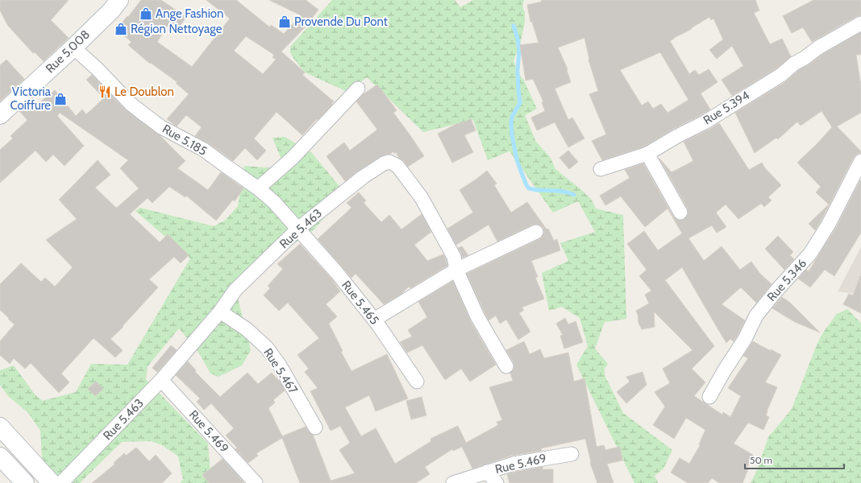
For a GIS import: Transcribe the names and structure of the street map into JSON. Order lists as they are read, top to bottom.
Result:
{
  "streets": {
    "main road": ["Rue 5.008"],
    "street": [
      "Rue 5.394",
      "Rue 5.185",
      "Rue 5.463",
      "Rue 5.346",
      "Rue 5.465",
      "Rue 5.467",
      "Rue 5.469"
    ]
  },
  "crossings": [
    ["Rue 5.008", "Rue 5.185"],
    ["Rue 5.185", "Rue 5.463"],
    ["Rue 5.185", "Rue 5.465"],
    ["Rue 5.463", "Rue 5.465"],
    ["Rue 5.463", "Rue 5.467"],
    ["Rue 5.463", "Rue 5.469"]
  ],
  "places": {
    "shop": [
      "Ange Fashion",
      "Provende Du Pont",
      "Région Nettoyage",
      "Victoria Coiffure"
    ],
    "restaurant": ["Le Doublon"]
  },
  "scale_bar": "50 m"
}
